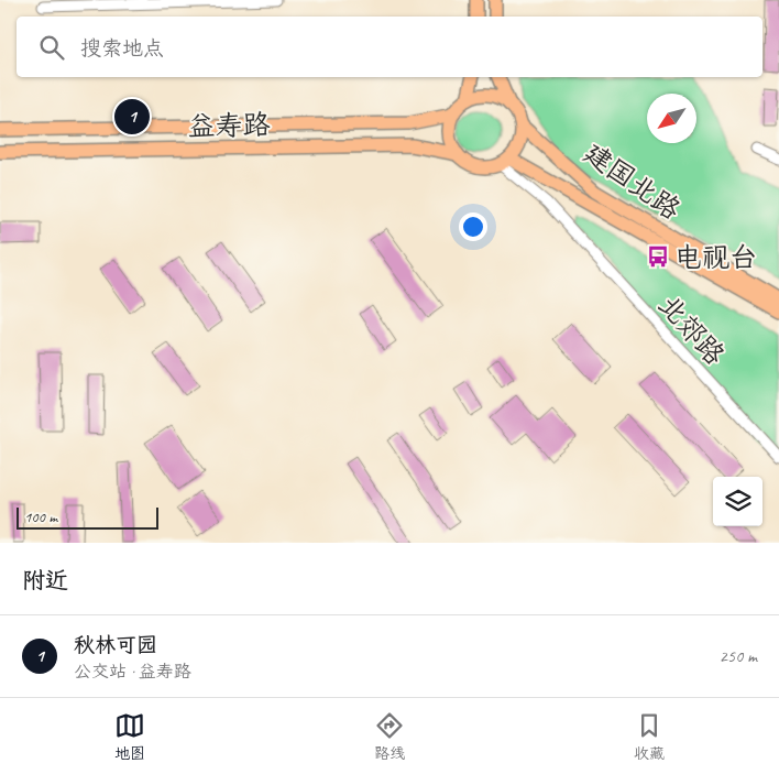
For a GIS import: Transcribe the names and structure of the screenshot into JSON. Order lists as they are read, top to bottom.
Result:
{
  "streets": {
    "main road": ["益寿路", "建国北路"],
    "street": ["北郊路"]
  },
  "crossings": [
    ["益寿路", "建国北路"],
    ["益寿路", "北郊路"],
    ["建国北路", "北郊路"]
  ],
  "places": {
    "bus stop": ["电视台"]
  },
  "scale_bar": "100 m",
  "north": "bottom left",
  "page": {
    "search": "搜索地点",
    "pins": "1",
    "scale": "100 m",
    "heading": "附近",
    "list": [
      {
        "mark": "1",
        "name": "秋林可园",
        "note": "公交站 · 益寿路",
        "value": "250 m"
      }
    ],
    "nav": ["地图", "路线", "收藏"]
  }
}
